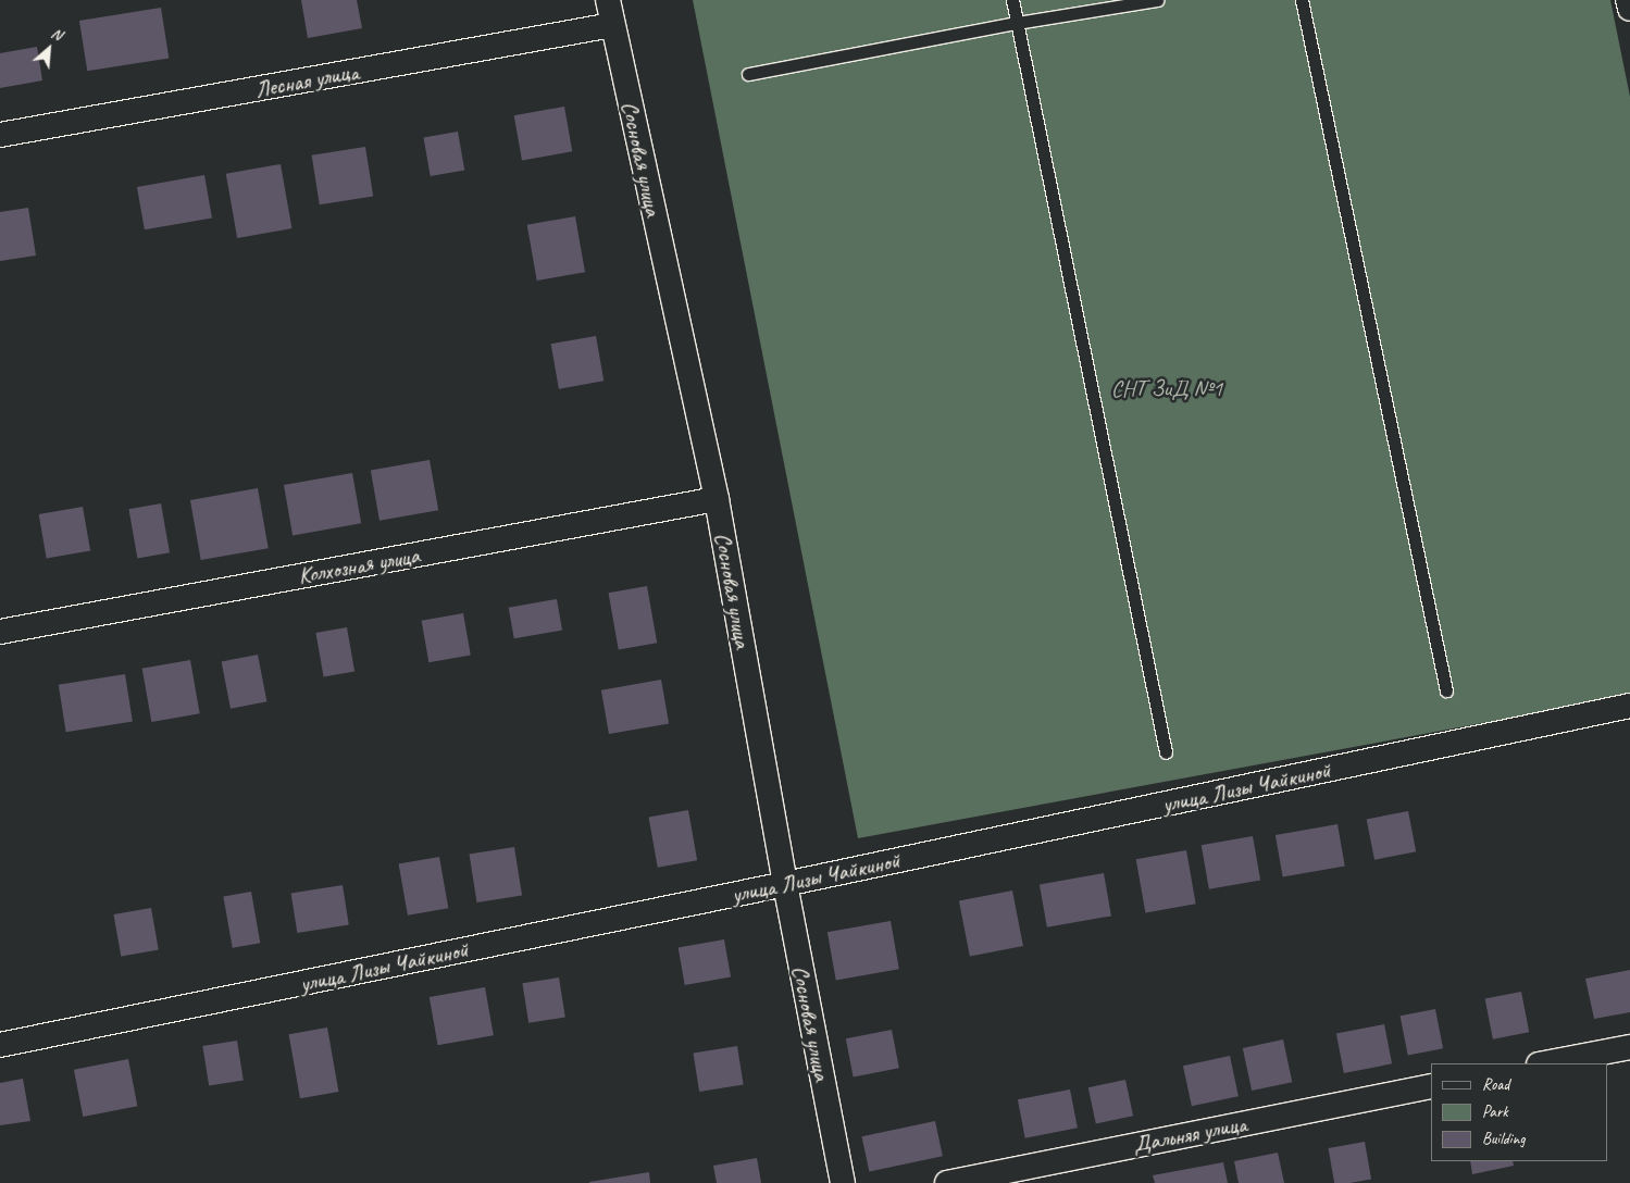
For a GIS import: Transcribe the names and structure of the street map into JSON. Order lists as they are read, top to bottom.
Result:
{
  "streets": {
    "street": [
      "Лесная улица",
      "Сосновая улица",
      "Колхозная улица",
      "улица Лизы Чайкиной",
      "Дальняя улица"
    ]
  },
  "crossings": [
    ["Лесная улица", "Сосновая улица"],
    ["Сосновая улица", "Колхозная улица"],
    ["Сосновая улица", "улица Лизы Чайкиной"]
  ],
  "parks": ["СНТ ЗиД №1"],
  "legend": ["Road", "Park", "Building"],
  "north": "top right"
}
